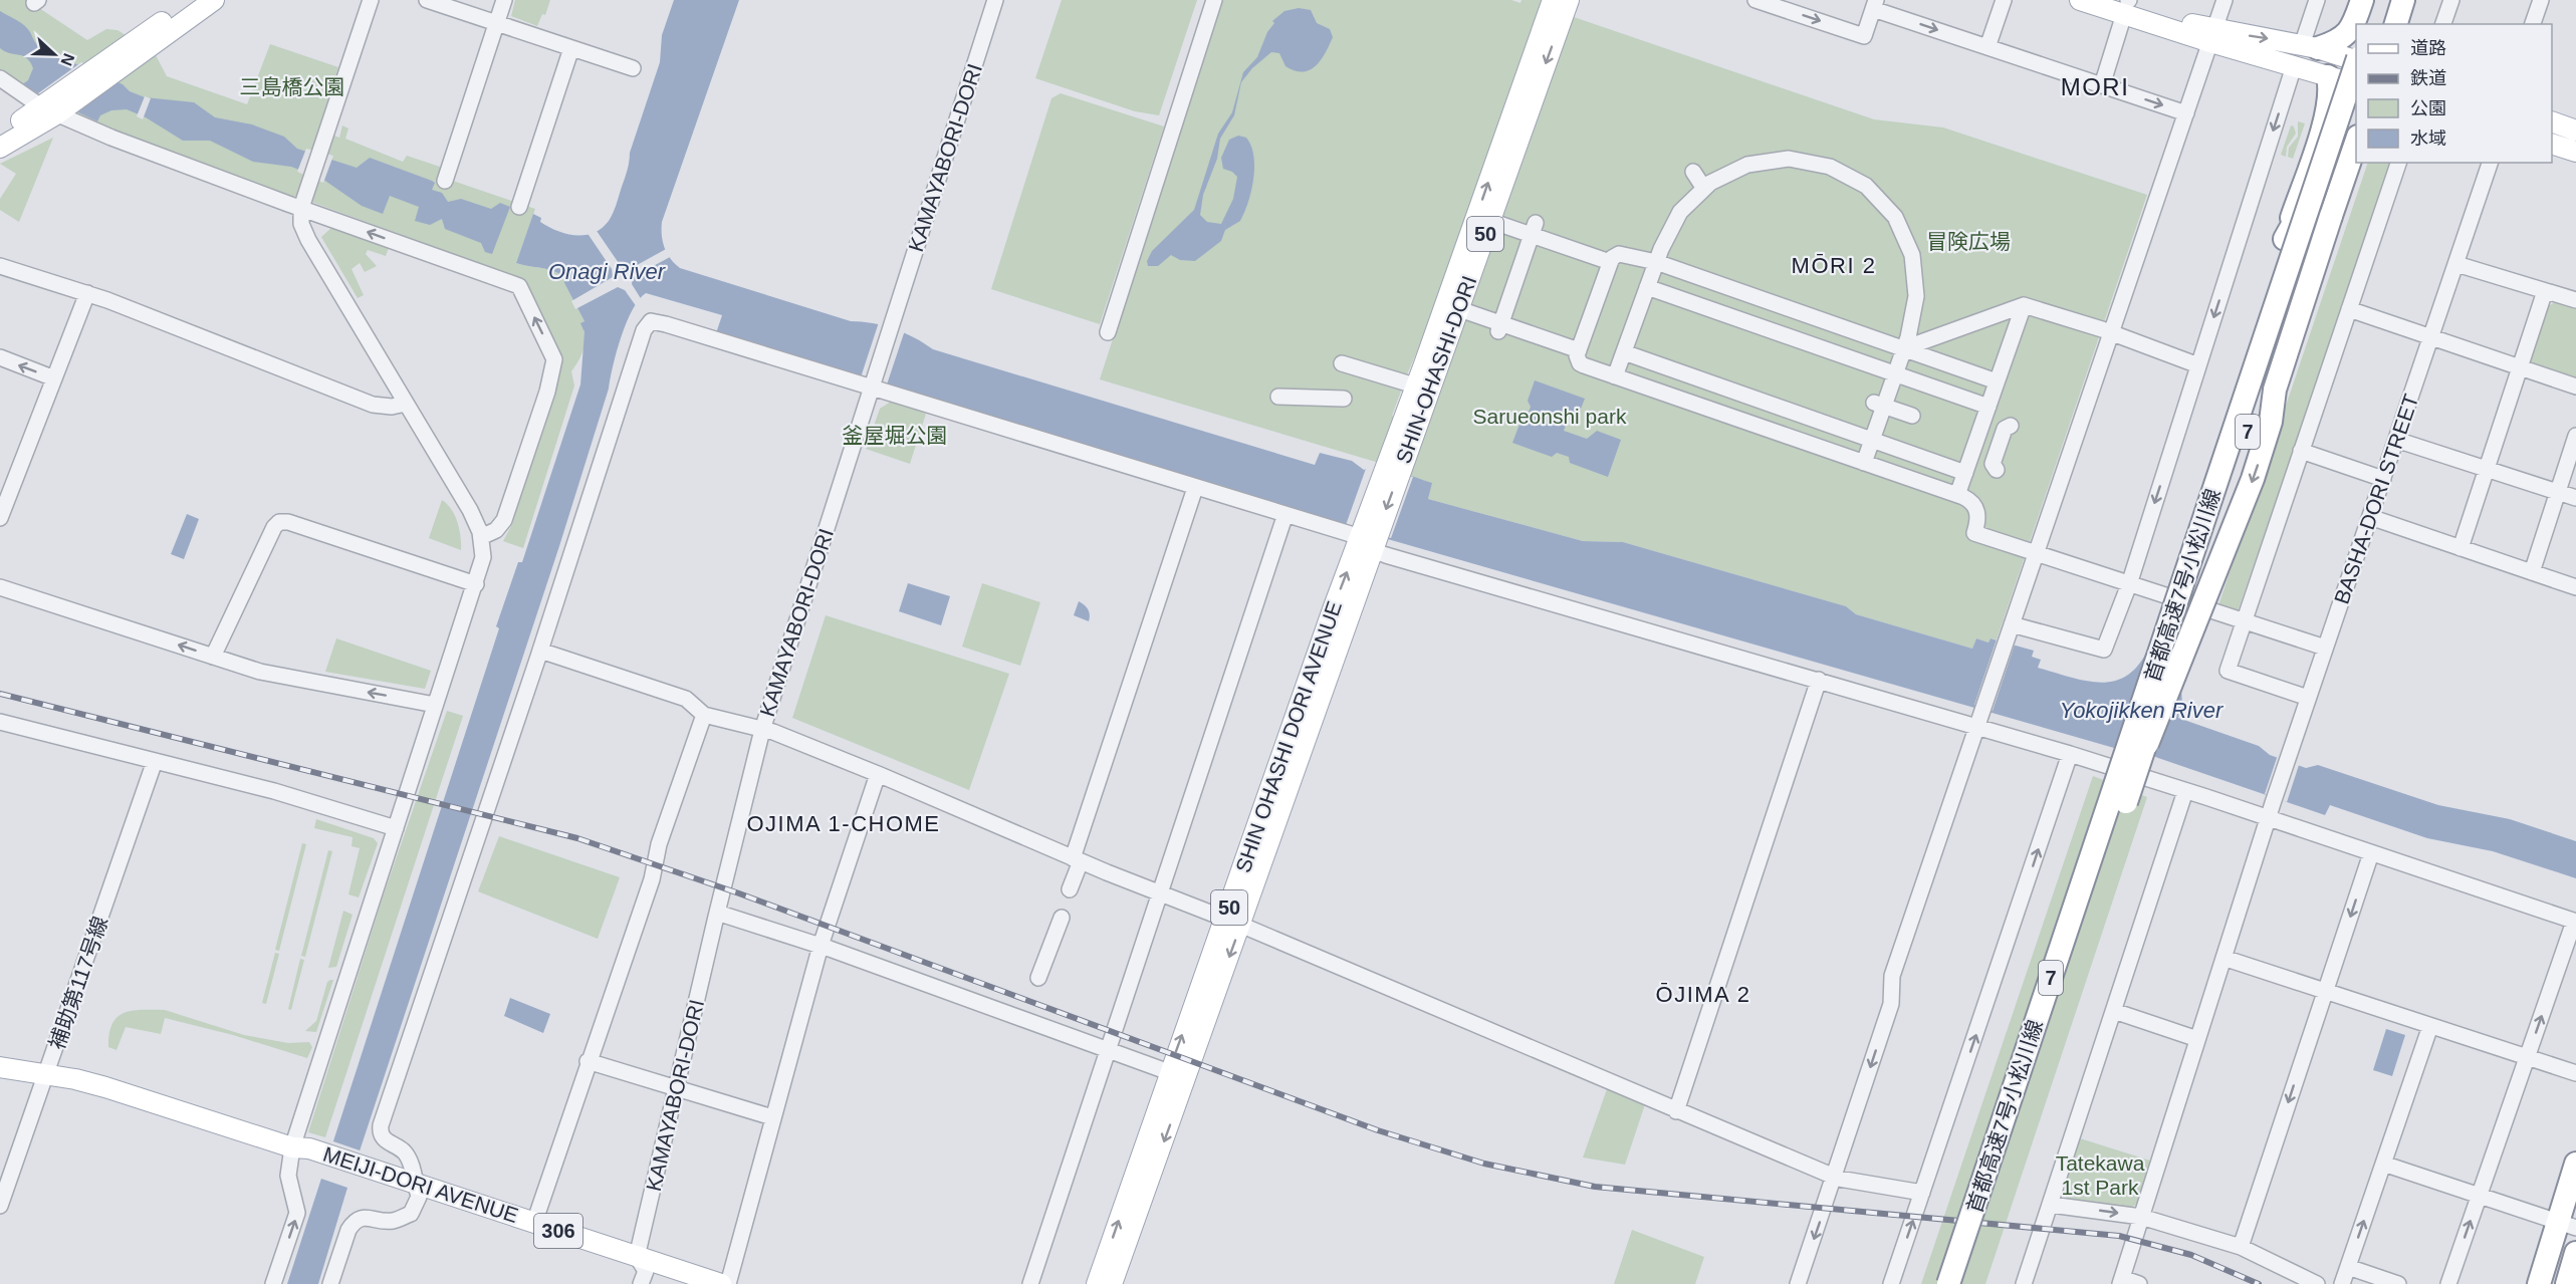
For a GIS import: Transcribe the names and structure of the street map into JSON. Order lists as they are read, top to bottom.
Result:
{
  "streets": {
    "highway": ["7", "首都高速7号小松川線"],
    "main road": [
      "50",
      "SHIN-OHASHI-DORI",
      "SHIN OHASHI DORI AVENUE",
      "MEIJI-DORI AVENUE",
      "306"
    ],
    "street": ["KAMAYABORI-DORI", "BASHA-DORI STREET", "補助第117号線"]
  },
  "crossings": [
    ["KAMAYABORI-DORI", "MEIJI-DORI AVENUE"],
    ["50", "SHIN-OHASHI-DORI"],
    ["SHIN-OHASHI-DORI", "SHIN OHASHI DORI AVENUE"],
    ["補助第117号線", "MEIJI-DORI AVENUE"]
  ],
  "districts": [
    "MORI",
    "MŌRI 2",
    "OJIMA 1-CHOME",
    "ŌJIMA 2"
  ],
  "water": ["Onagi River", "Yokojikken River"],
  "parks": [
    "三島橋公園",
    "冒険広場",
    "Sarueonshi park",
    "釜屋堀公園",
    "Tatekawa 1st Park"
  ],
  "legend": [
    "道路",
    "鉄道",
    "公園",
    "水域"
  ],
  "north": "right"
}
